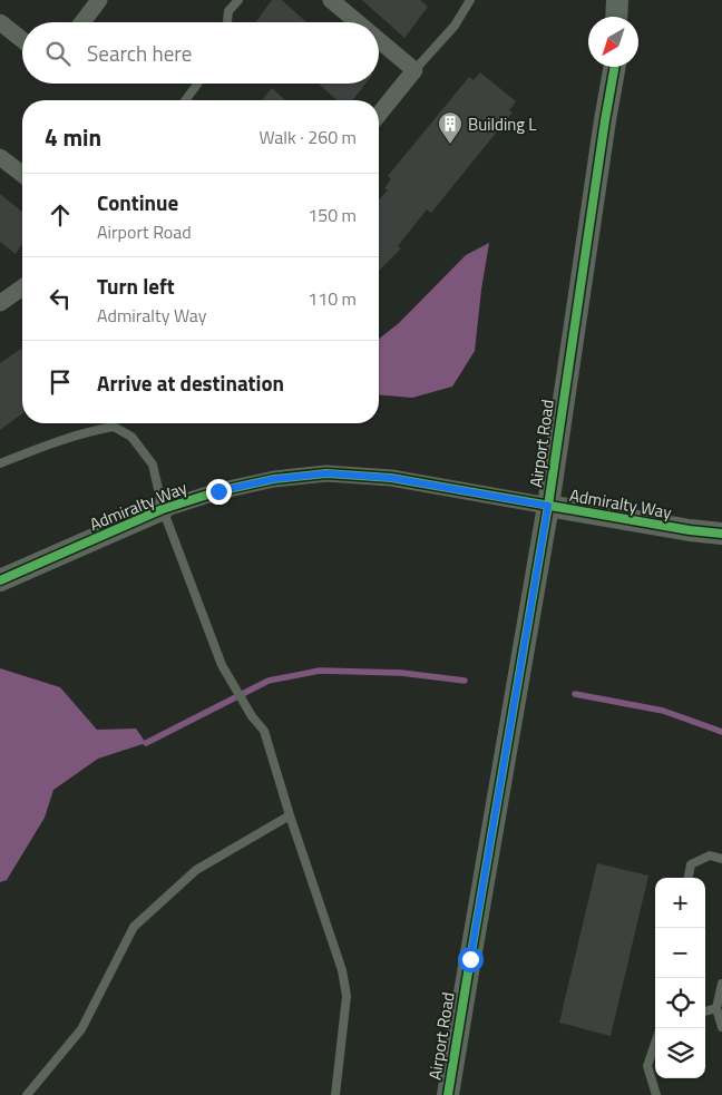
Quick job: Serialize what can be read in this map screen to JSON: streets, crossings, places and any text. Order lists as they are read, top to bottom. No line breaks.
{"streets":{"main road":["Airport Road","Admiralty Way"]},"crossings":[["Airport Road","Admiralty Way"]],"places":{"building":["Building L"]},"north":"bottom left","page":{"search":"Search here","heading":["4 min","Walk · 260 m"],"list":[["Continue","Airport Road","150 m"],["Turn left","Admiralty Way","110 m"],"Arrive at destination"],"map_buttons":["+","−"]}}
